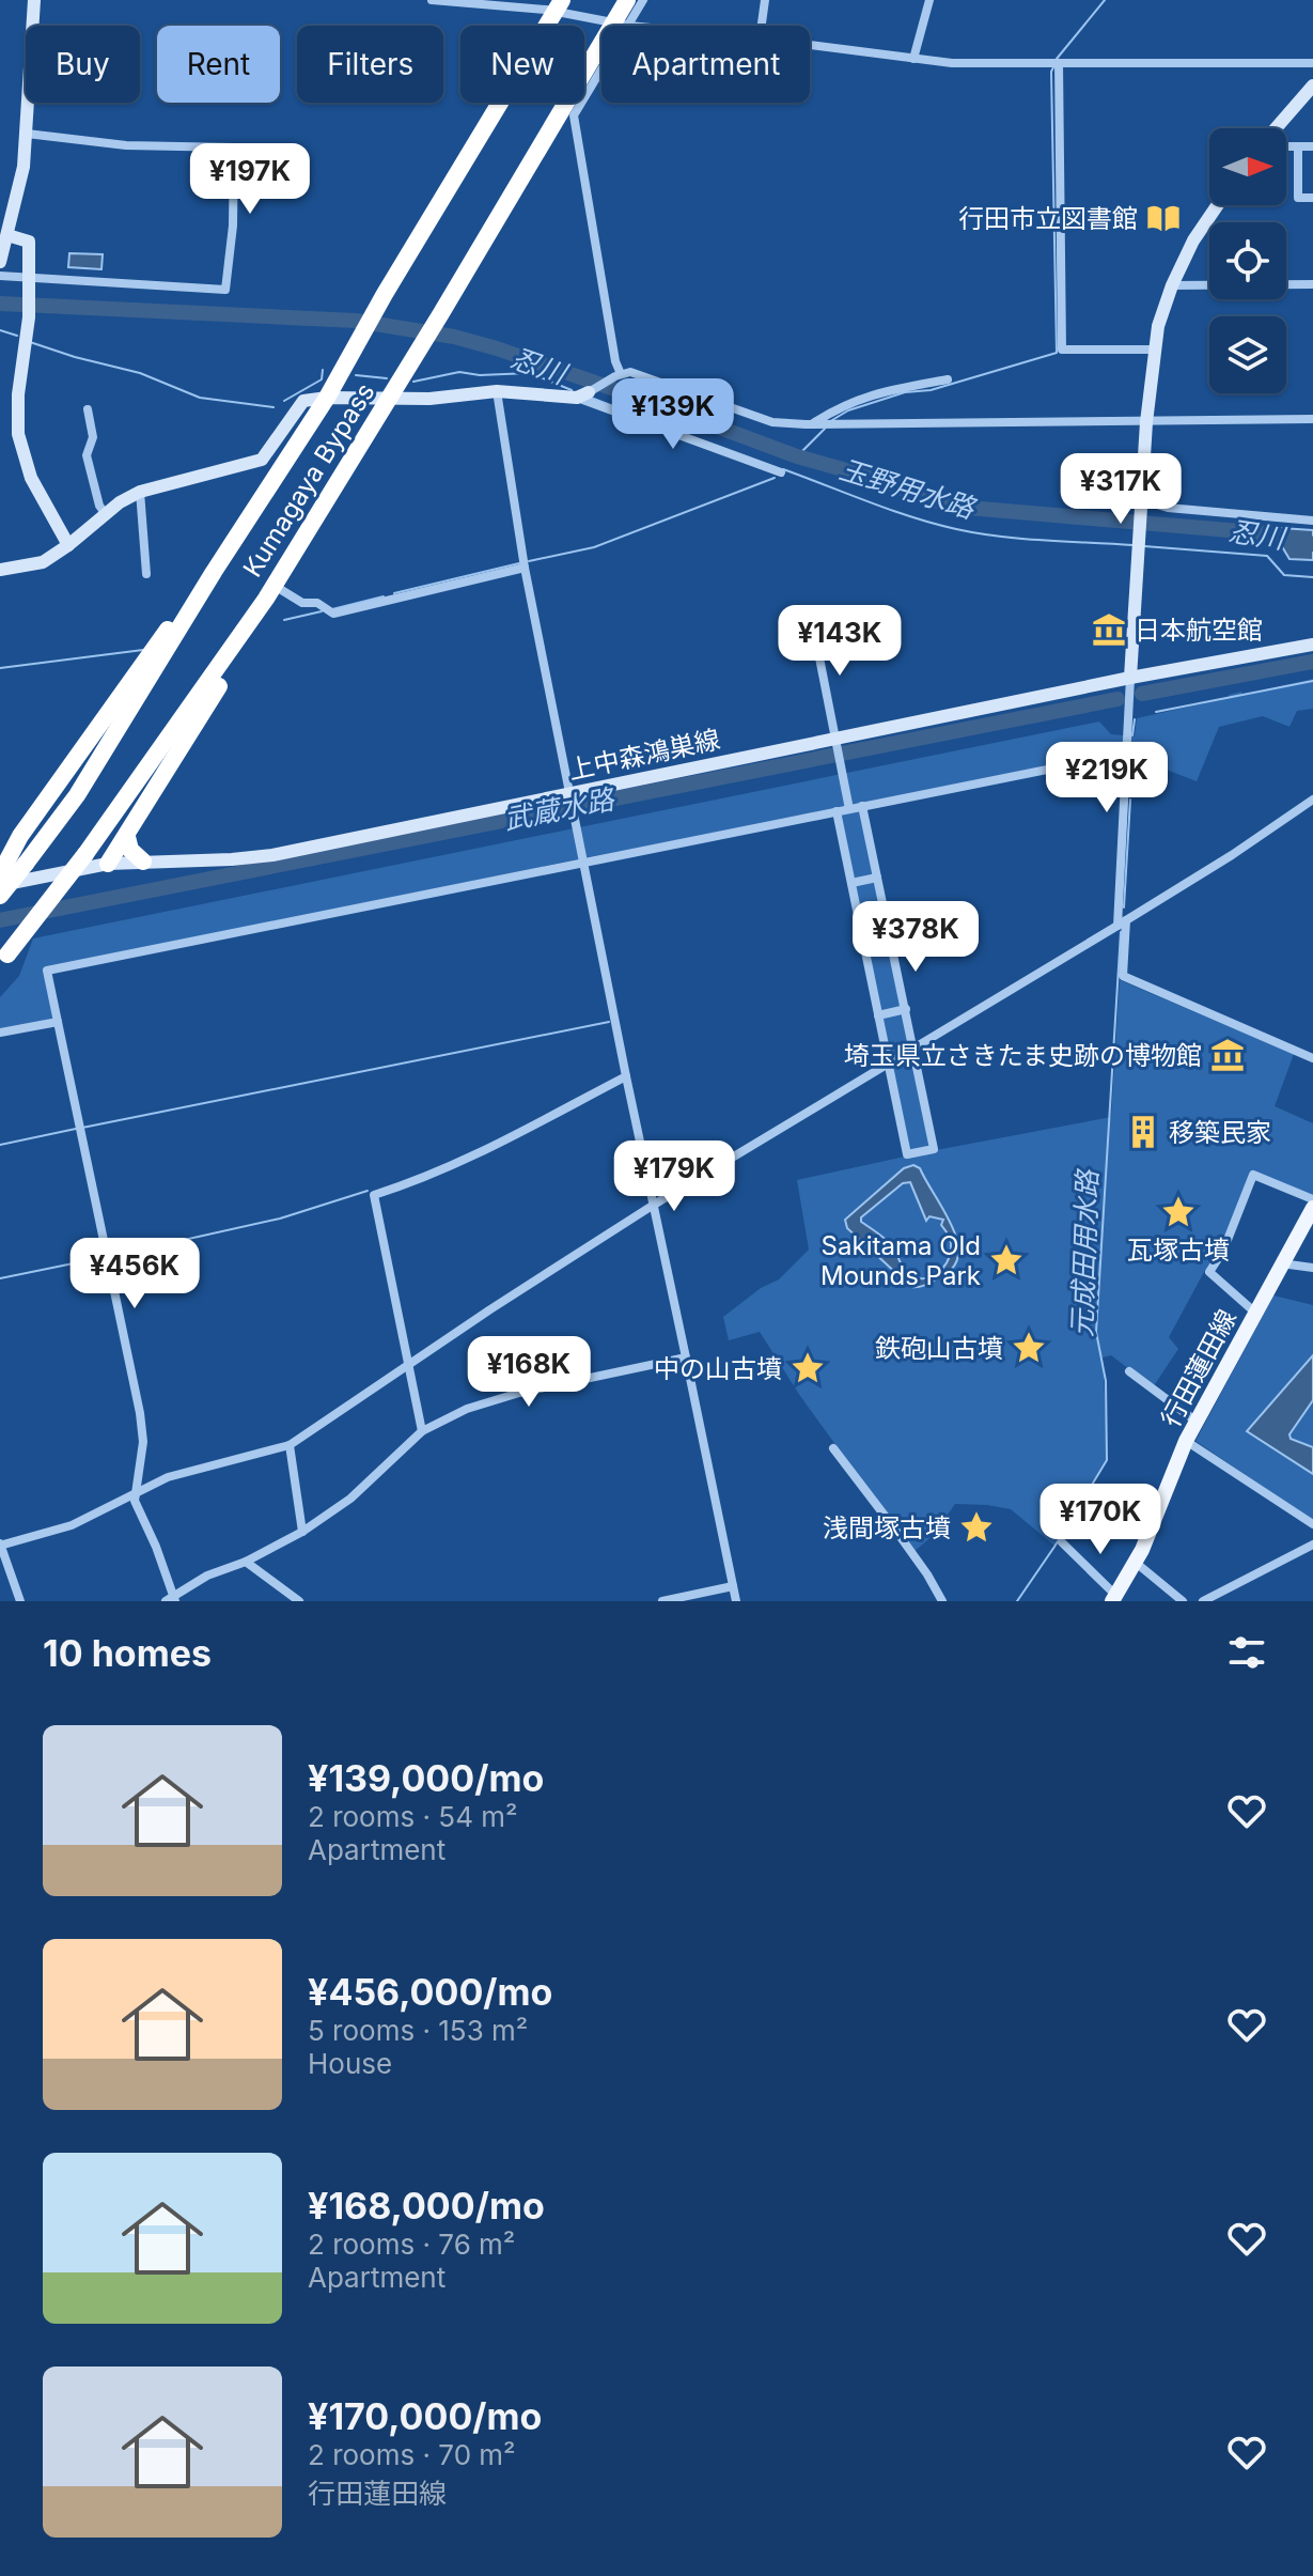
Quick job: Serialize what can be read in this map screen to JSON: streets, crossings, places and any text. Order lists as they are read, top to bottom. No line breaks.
{"streets":{"highway":["Kumagaya Bypass"],"main road":["行田蓮田線"],"street":["上中森鴻巣線"]},"water":["忍川","玉野用水路","武蔵水路","元成田用水路"],"places":{"library":["行田市立図書館"],"museum":["日本航空館","埼玉県立さきたま史跡の博物館"],"building":["移築民家"],"place":["瓦塚古墳","Sakitama Old Mounds Park","鉄砲山古墳","中の山古墳","浅間塚古墳"]},"north":"right","page":{"chip":["Buy","Rent","Filters","New","Apartment"],"price":["¥197K","¥139K","¥317K","¥143K","¥219K","¥378K","¥179K","¥456K","¥168K","¥170K"],"heading":"10 homes","list":[{"name":"¥139,000/mo","note":"2 rooms · 54 m² · Apartment"},{"name":"¥456,000/mo","note":"5 rooms · 153 m² · House"},{"name":"¥168,000/mo","note":"2 rooms · 76 m² · Apartment"},{"name":"¥170,000/mo","note":"2 rooms · 70 m² · 行田蓮田線"}]}}
